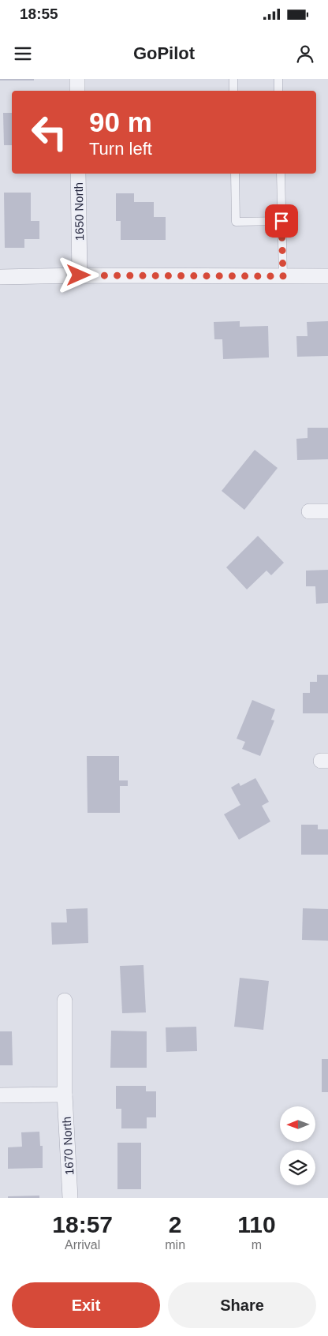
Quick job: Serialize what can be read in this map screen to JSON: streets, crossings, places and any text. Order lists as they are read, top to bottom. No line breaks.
{"streets":{"street":["1650 North","1670 North"]},"north":"left","page":{"status":"18:55","header":"GoPilot","turn":["90 m","Turn left"],"eta":["18:57","Arrival","2","min","110","m"],"buttons":["Exit","Share"]}}
